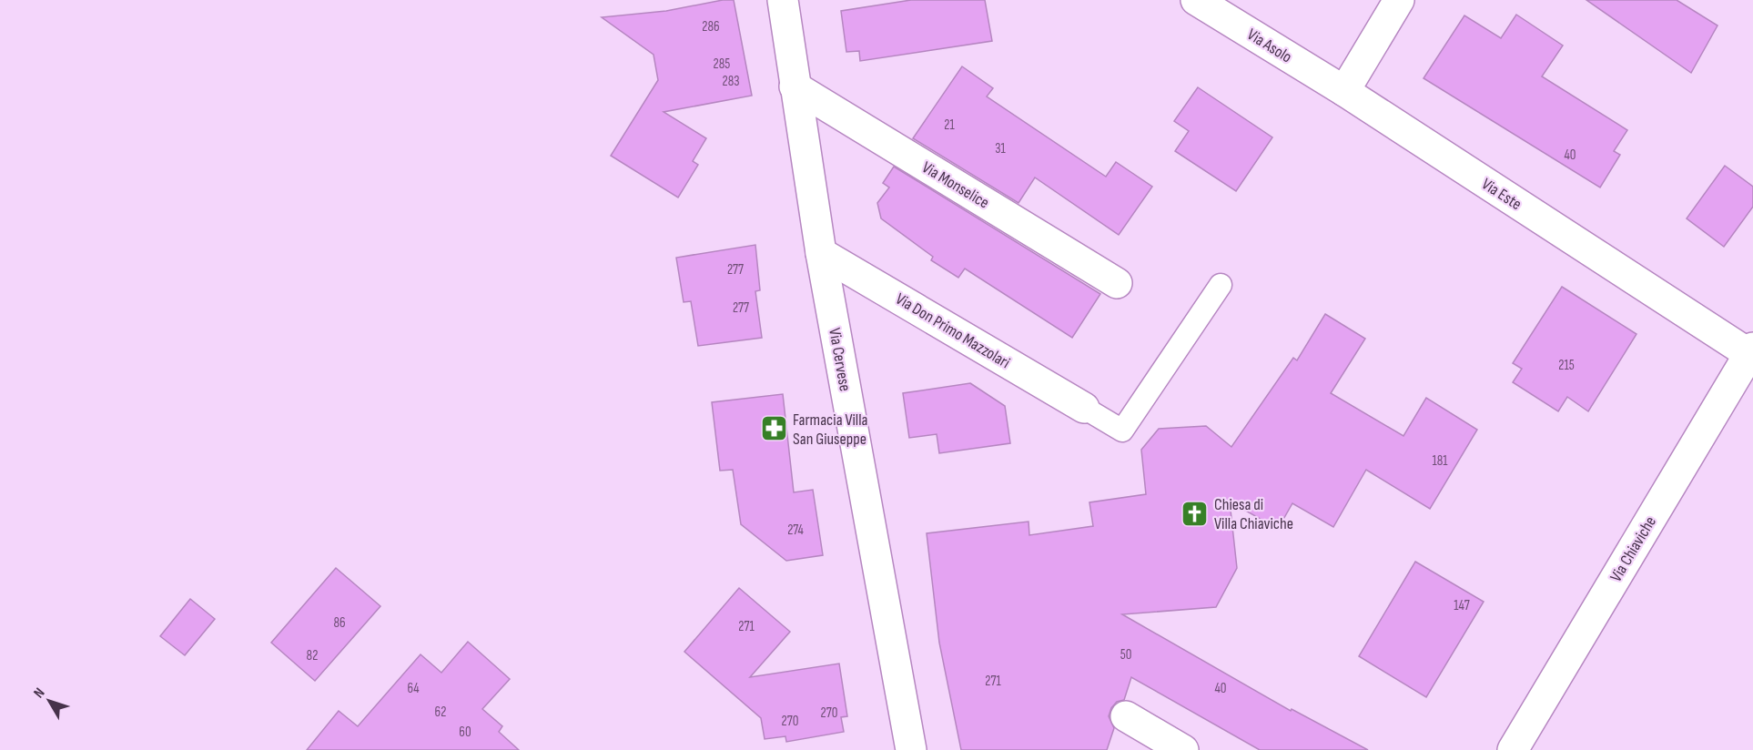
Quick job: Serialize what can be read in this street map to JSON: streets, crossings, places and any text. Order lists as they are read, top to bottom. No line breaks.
{"streets":{"street":["Via Asolo","Via Monselice","Via Este","Via Don Primo Mazzolari","Via Cervese","Via Chiaviche"]},"crossings":[["Via Asolo","Via Este"],["Via Monselice","Via Cervese"],["Via Este","Via Chiaviche"],["Via Don Primo Mazzolari","Via Cervese"]],"places":{"pharmacy":["Farmacia Villa San Giuseppe"],"church":["Chiesa di Villa Chiaviche"]},"house_numbers":["286","285","283","21","31","40","277","277","215","181","274","147","86","271","50","82","271","64","40","62","270","270","60"],"north":"top left"}
